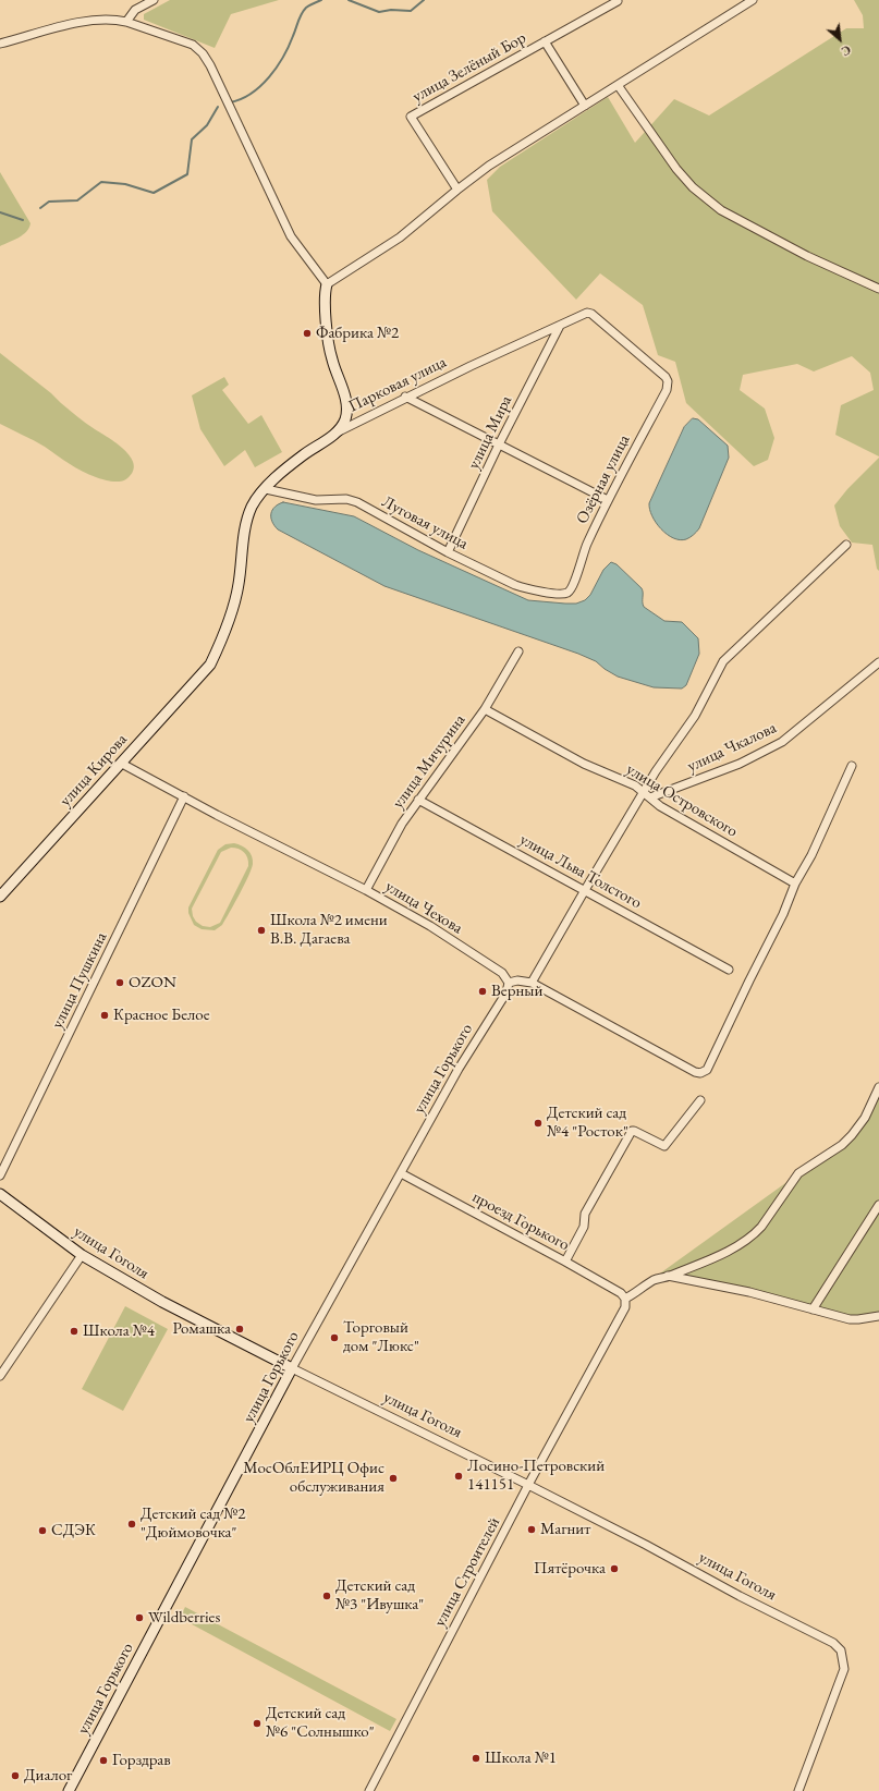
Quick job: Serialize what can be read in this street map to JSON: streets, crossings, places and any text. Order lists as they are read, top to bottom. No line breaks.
{"streets":{"street":["улица Зелёный Бор","Парковая улица","улица Мира","Озёрная улица","Луговая улица","улица Чкалова","улица Мичурина","улица Кирова","улица Островского","улица Льва Толстого","улица Чехова","улица Пушкина","улица Горького","проезд Горького","улица Гоголя","улица Строителей"]},"crossings":[["Парковая улица","улица Мира"],["Парковая улица","Озёрная улица"],["Парковая улица","Луговая улица"],["Парковая улица","улица Кирова"],["улица Мира","Луговая улица"],["Озёрная улица","Луговая улица"],["улица Чкалова","улица Островского"],["улица Мичурина","улица Островского"],["улица Мичурина","улица Льва Толстого"],["улица Мичурина","улица Чехова"],["улица Кирова","улица Чехова"],["улица Чехова","улица Пушкина"],["улица Чехова","улица Горького"],["улица Горького","проезд Горького"],["улица Горького","улица Гоголя"],["проезд Горького","улица Строителей"],["улица Гоголя","улица Строителей"]],"places":["Фабрика №2","Школа №2 имени В.В. Дагаева","OZON","Верный","Красное Белое","Детский сад №4 \"Росток\"","Ромашка","Школа №4","Торговый дом \"Люкс\"","Лосино-Петровский 141151","МосОблЕИРЦ Офис обслуживания","Детский сад №2 \"Дюймовочка\"","Магнит","СДЭК","Пятёрочка","Детский сад №3 \"Ивушка\"","Wildberries","Детский сад №6 \"Солнышко\"","Школа №1","Горздрав","Диалог"],"north":"bottom right"}
